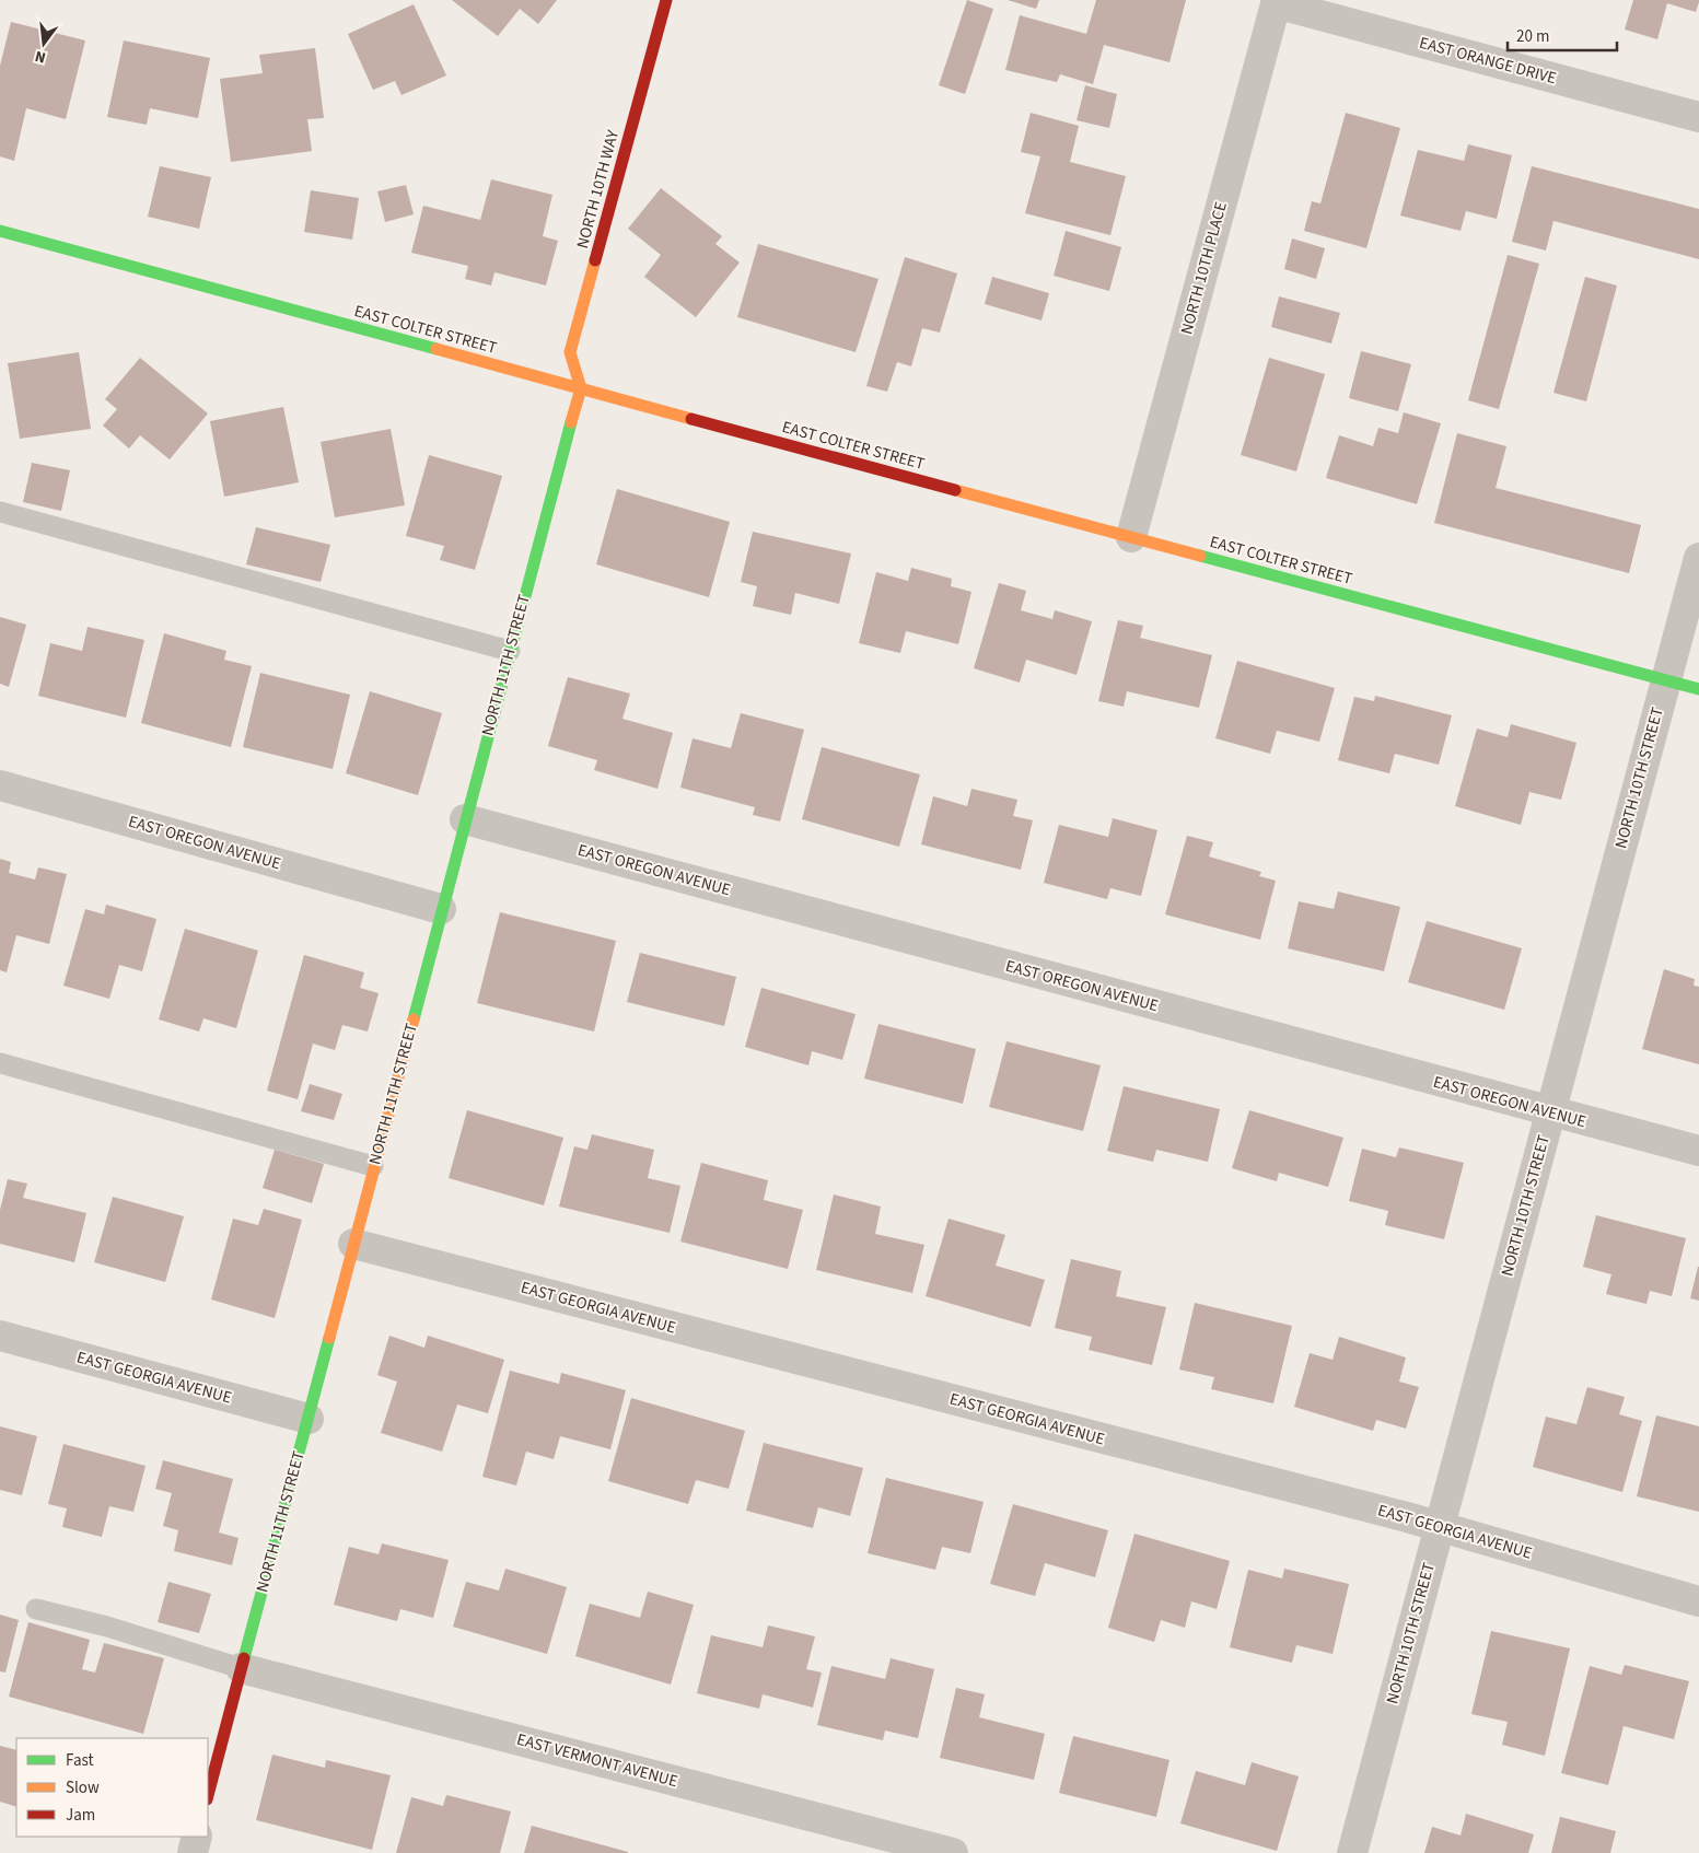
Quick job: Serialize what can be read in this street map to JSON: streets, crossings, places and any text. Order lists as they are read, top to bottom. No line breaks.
{"streets":{"street":["EAST ORANGE DRIVE","NORTH 10TH WAY","NORTH 10TH PLACE","EAST COLTER STREET","NORTH 11TH STREET","NORTH 10TH STREET","EAST OREGON AVENUE","EAST GEORGIA AVENUE","EAST VERMONT AVENUE"]},"crossings":[["EAST ORANGE DRIVE","NORTH 10TH PLACE"],["NORTH 10TH WAY","EAST COLTER STREET"],["NORTH 10TH WAY","NORTH 11TH STREET"],["NORTH 10TH PLACE","EAST COLTER STREET"],["EAST COLTER STREET","NORTH 11TH STREET"],["EAST COLTER STREET","NORTH 10TH STREET"],["NORTH 11TH STREET","EAST OREGON AVENUE"],["NORTH 11TH STREET","EAST GEORGIA AVENUE"],["NORTH 11TH STREET","EAST VERMONT AVENUE"],["NORTH 10TH STREET","EAST OREGON AVENUE"],["NORTH 10TH STREET","EAST GEORGIA AVENUE"]],"legend":["Fast","Slow","Jam"],"scale_bar":"20 m","north":"bottom"}
